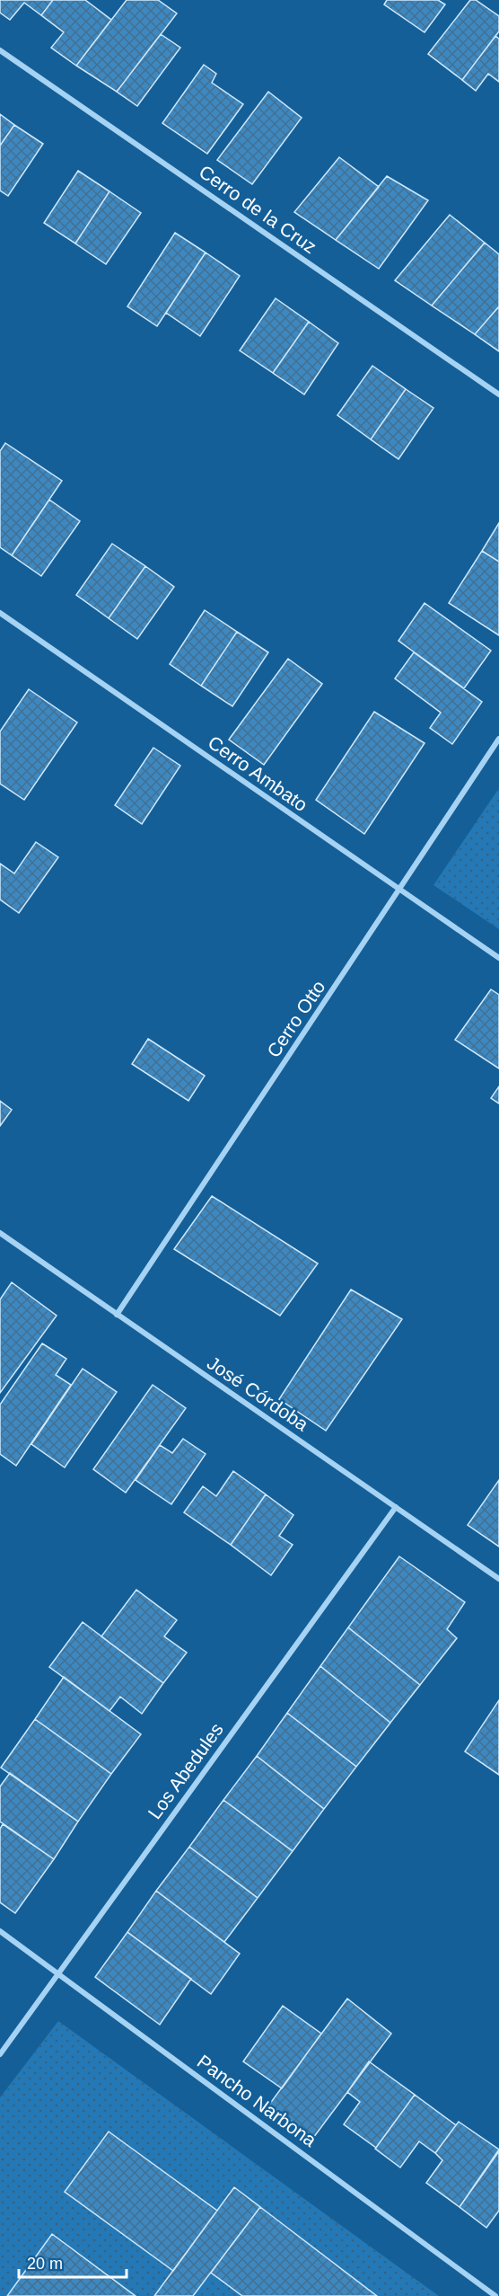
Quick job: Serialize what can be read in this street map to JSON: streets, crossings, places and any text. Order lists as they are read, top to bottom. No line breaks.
{"streets":{"street":["Cerro de la Cruz","Cerro Ambato","Cerro Otto","José Córdoba","Los Abedules","Pancho Narbona"]},"crossings":[["Cerro Ambato","Cerro Otto"],["Cerro Otto","José Córdoba"],["José Córdoba","Los Abedules"],["Los Abedules","Pancho Narbona"]],"scale_bar":"20 m"}
